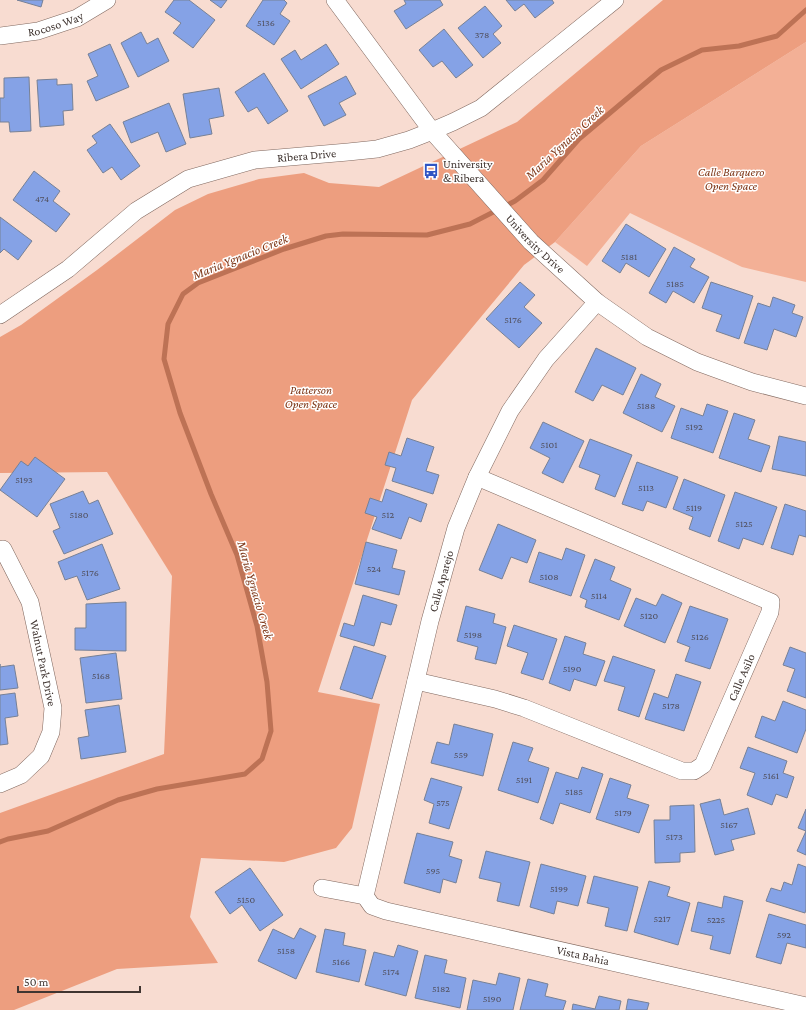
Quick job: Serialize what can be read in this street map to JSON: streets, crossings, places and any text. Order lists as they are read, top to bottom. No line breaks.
{"streets":{"street":["Rocoso Way","Ribera Drive","University Drive","Calle Aparejo","Walnut Park Drive","Calle Asilo","Vista Bahia"]},"crossings":[["Ribera Drive","University Drive"],["University Drive","Calle Aparejo"],["Calle Aparejo","Calle Asilo"],["Calle Aparejo","Vista Bahia"]],"water":["Maria Ygnacio Creek"],"parks":["Calle Barquero Open Space","Patterson Open Space"],"places":{"bus stop":["University & Ribera"]},"house_numbers":["5136","378","474","5181","5185","5176","5188","5192","5101","5193","5113","5119","5180","512","5125","524","5176","5108","5114","5120","5198","5126","5190","5168","5178","559","5161","5191","5185","575","5179","5167","5173","595","5199","5150","5217","5225","592","5158","5166","5174","5182","5190"],"scale_bar":"50 m"}
